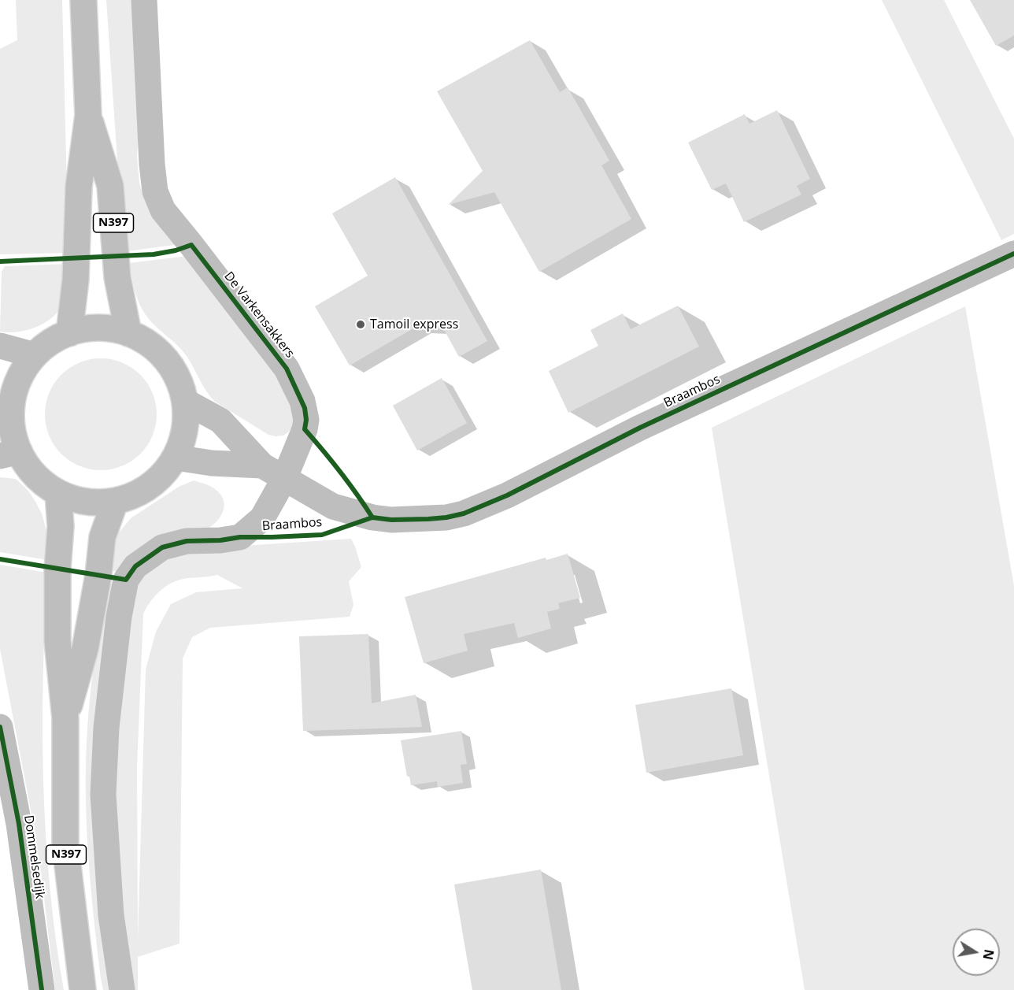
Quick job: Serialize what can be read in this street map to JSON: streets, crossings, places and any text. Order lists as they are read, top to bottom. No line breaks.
{"streets":{"street":["N397","De Varkensakkers","Braambos","Dommelsedijk"]},"crossings":[["De Varkensakkers","Braambos"]],"places":["Tamoil express"],"north":"right"}
